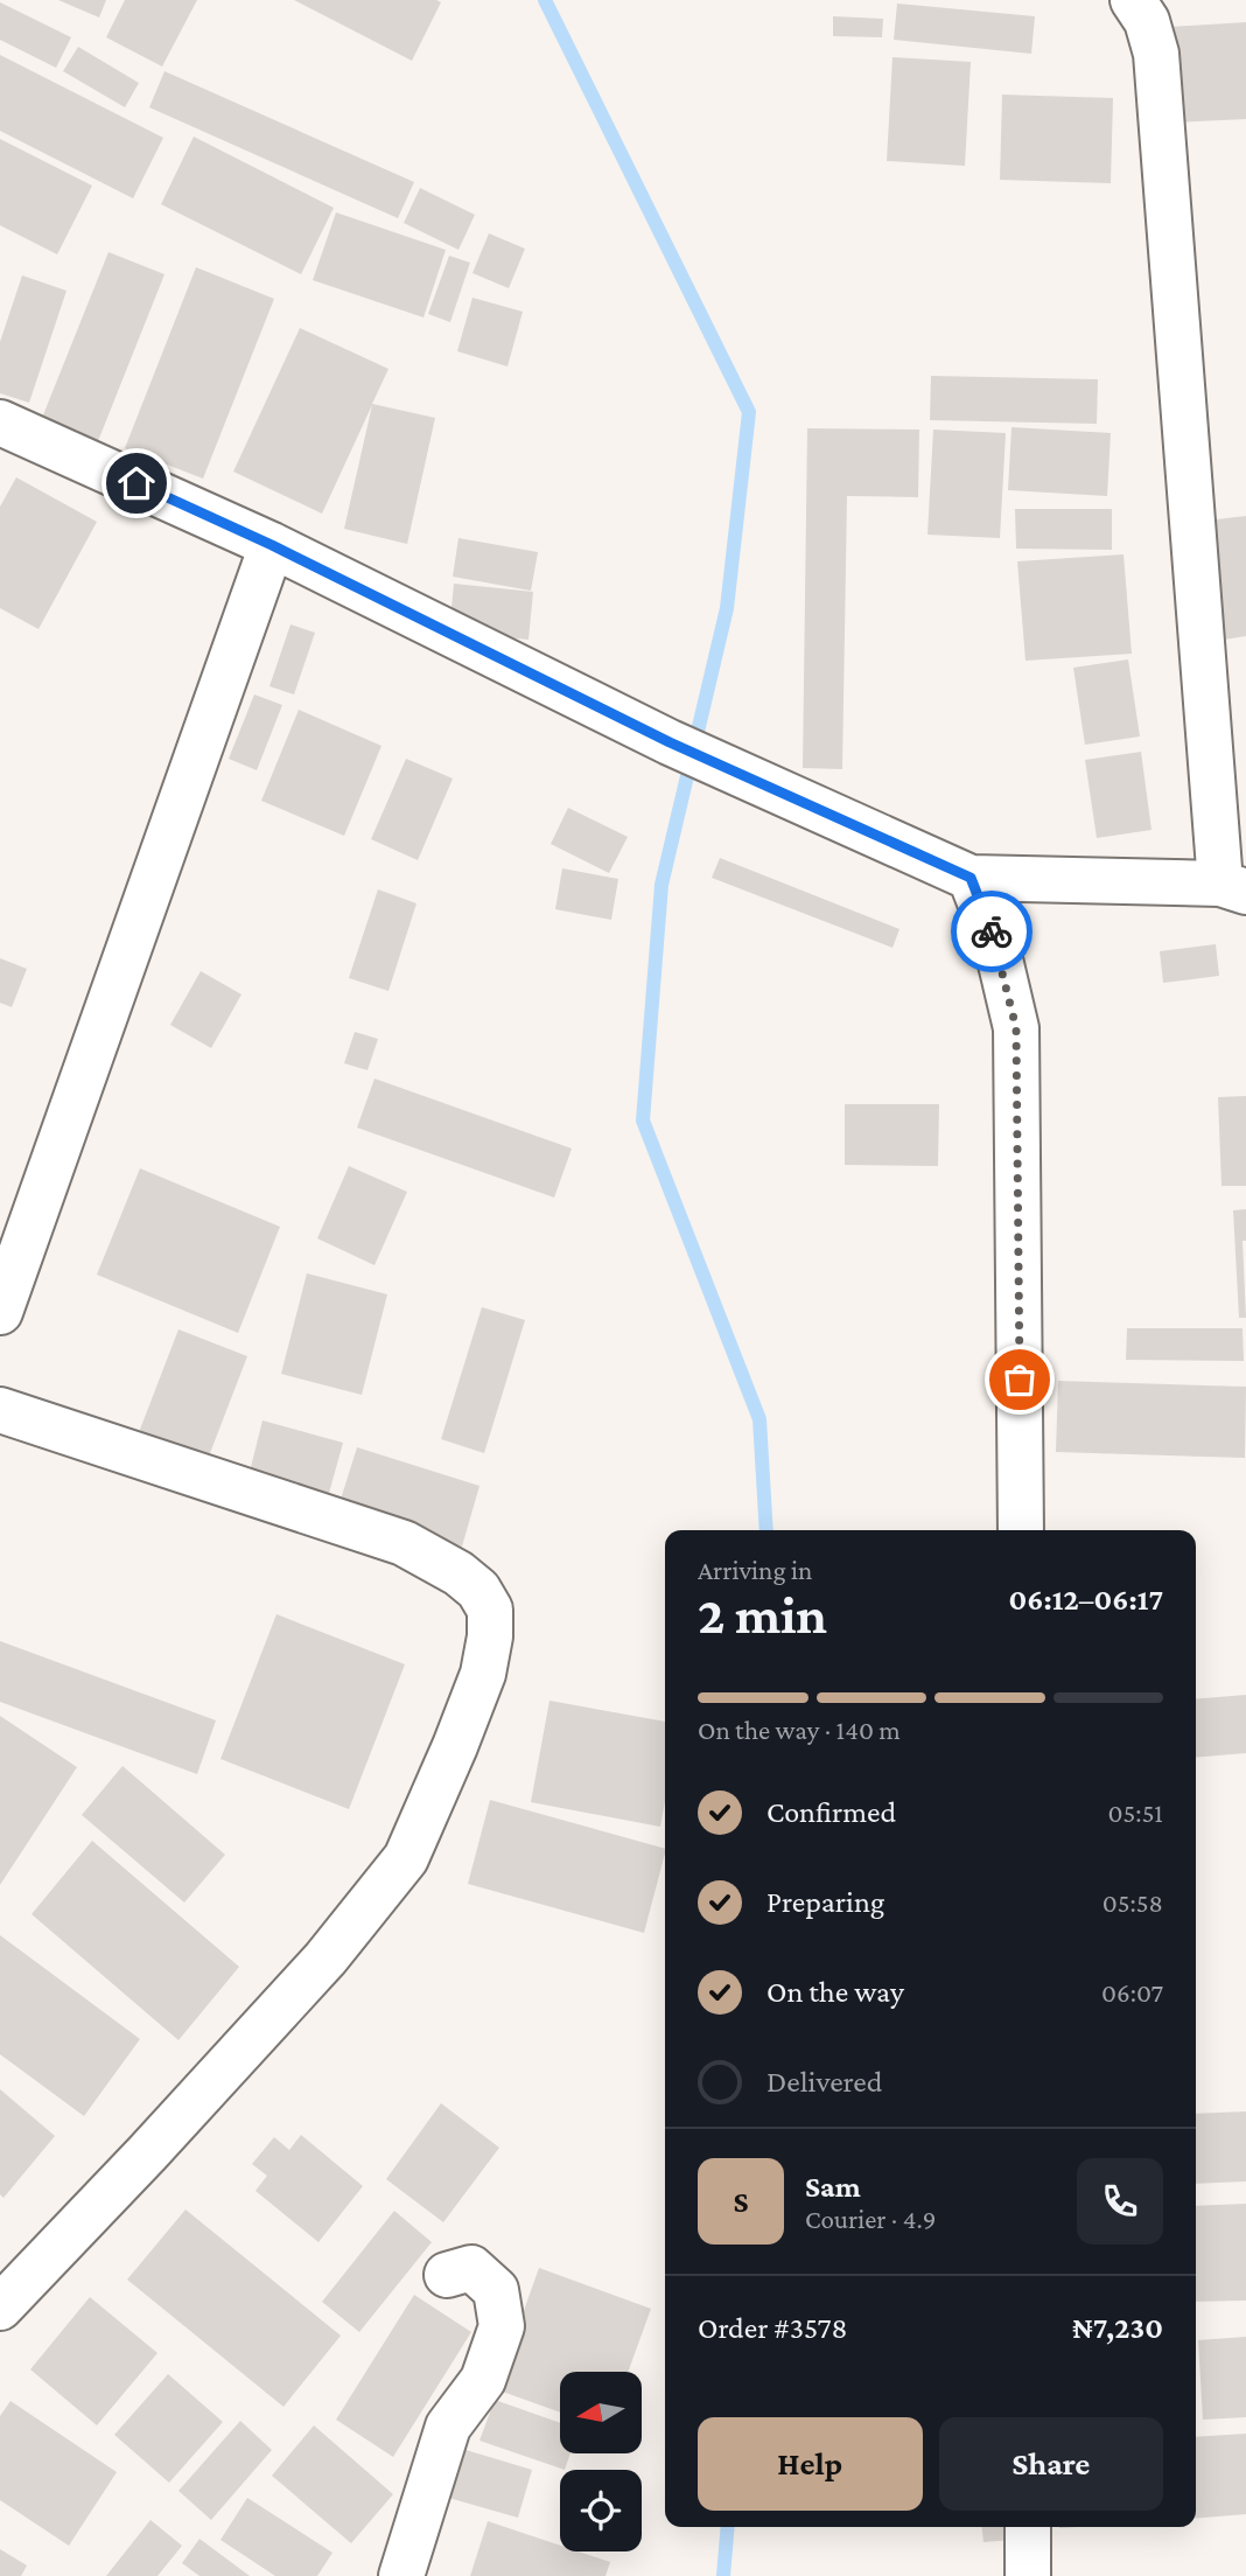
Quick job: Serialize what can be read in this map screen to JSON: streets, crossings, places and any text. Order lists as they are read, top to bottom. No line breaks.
{"north":"left","page":{"heading":["2 min","Arriving in","06:12–06:17"],"panel":["Sam","Courier · 4.9","Order #3578","₦7,230"],"bar":"On the way · 140 m","list":[["Confirmed","05:51"],["Preparing","05:58"],["On the way","06:07"],"Delivered"],"round":"S","buttons":["Help","Share"]}}
